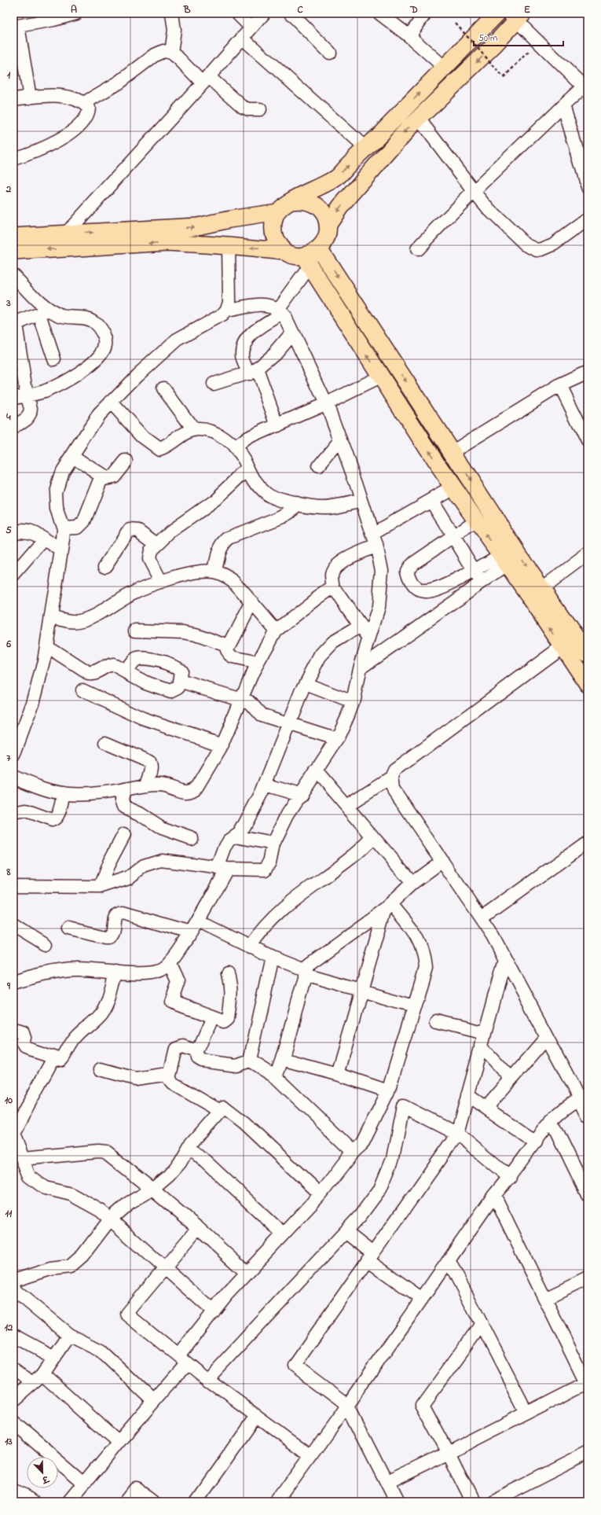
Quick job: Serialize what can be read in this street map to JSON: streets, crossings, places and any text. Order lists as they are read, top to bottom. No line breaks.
{"scale_bar":"50 m","north":"bottom right","grid":{"columns":["A","B","C","D","E"],"rows":["1","2","3","4","5","6","7","8","9","10","11","12","13"]}}
